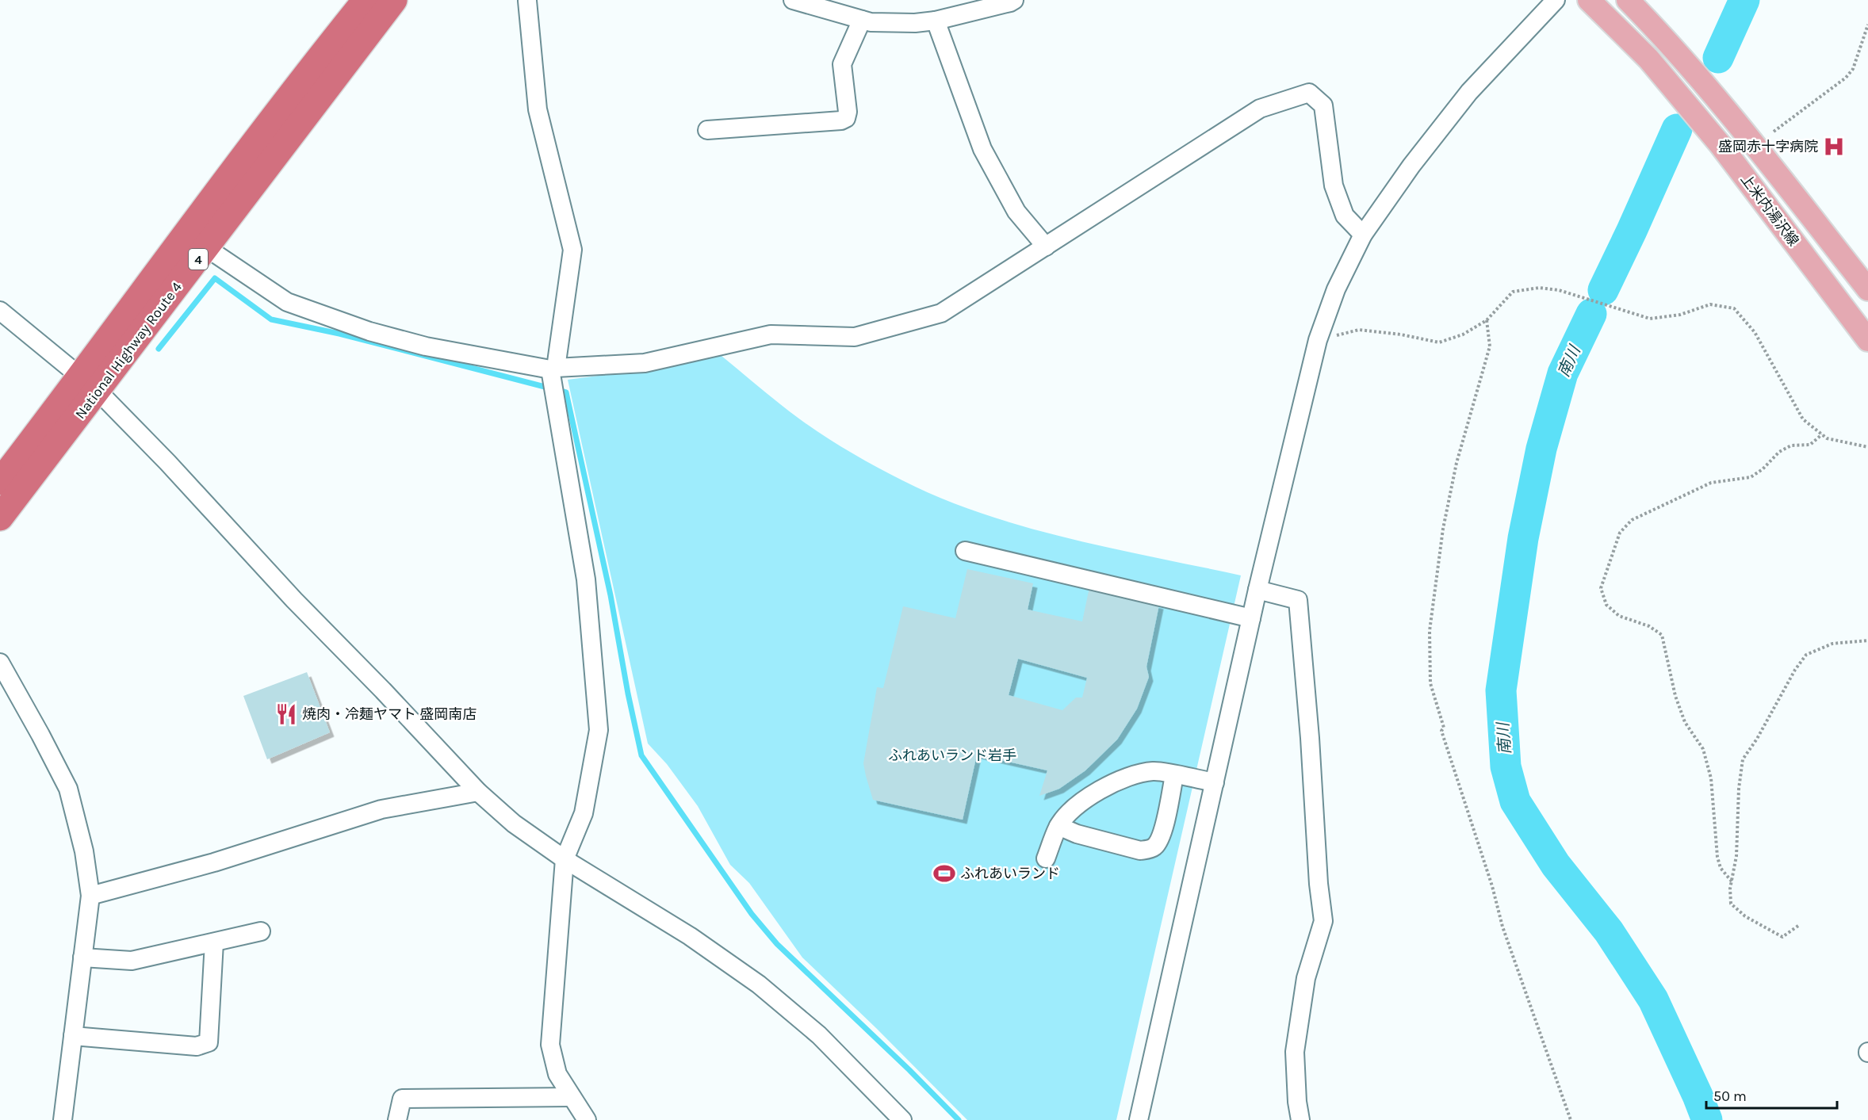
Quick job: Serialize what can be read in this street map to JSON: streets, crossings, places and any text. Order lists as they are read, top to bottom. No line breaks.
{"streets":{"highway":["4","National Highway Route 4"],"main road":["上米内湯沢線"]},"water":["南川"],"parks":["ふれあいランド岩手"],"places":{"hospital":["盛岡赤十字病院"],"restaurant":["焼肉・冷麺ヤマト 盛岡南店"],"sports":["ふれあいランド"]},"scale_bar":"50 m"}
